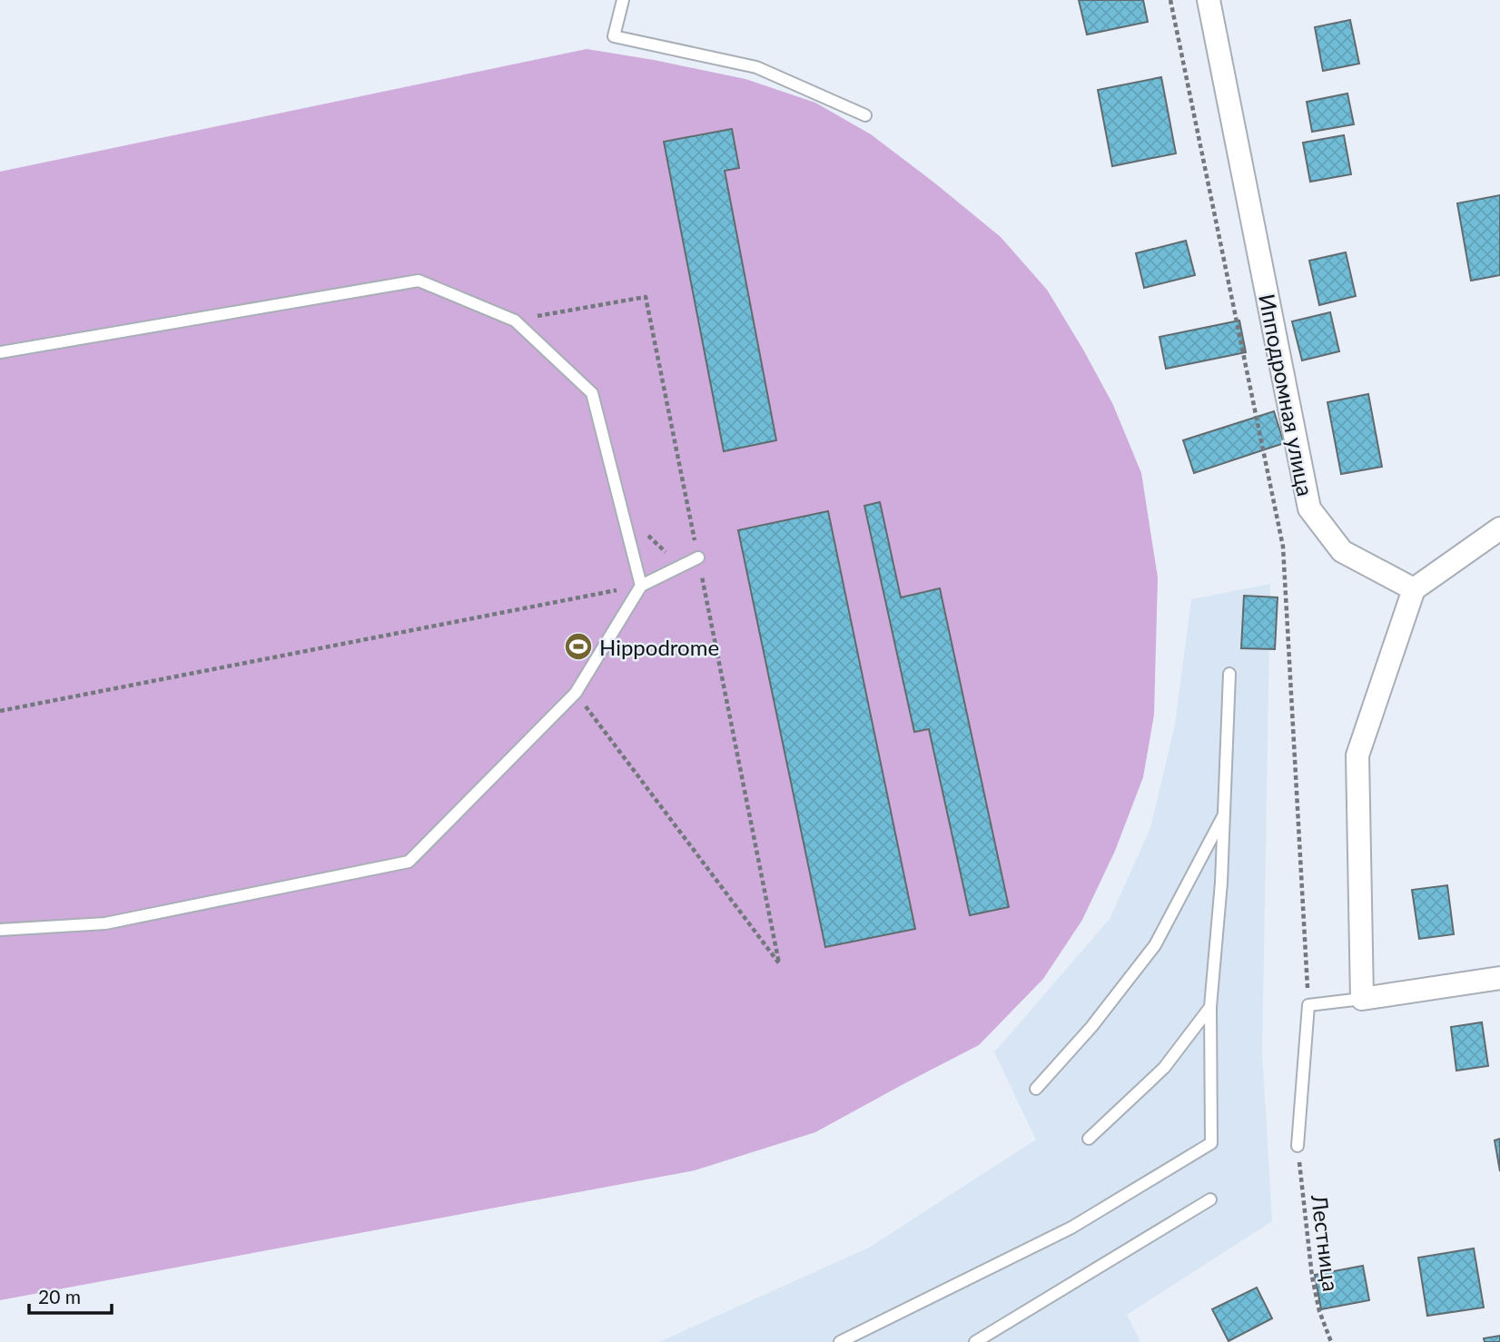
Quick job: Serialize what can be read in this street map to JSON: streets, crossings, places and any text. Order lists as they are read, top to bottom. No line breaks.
{"streets":{"street":["Ипподромная улица"],"path":["Лестница"]},"places":{"sports":["Hippodrome"]},"scale_bar":"20 m"}
